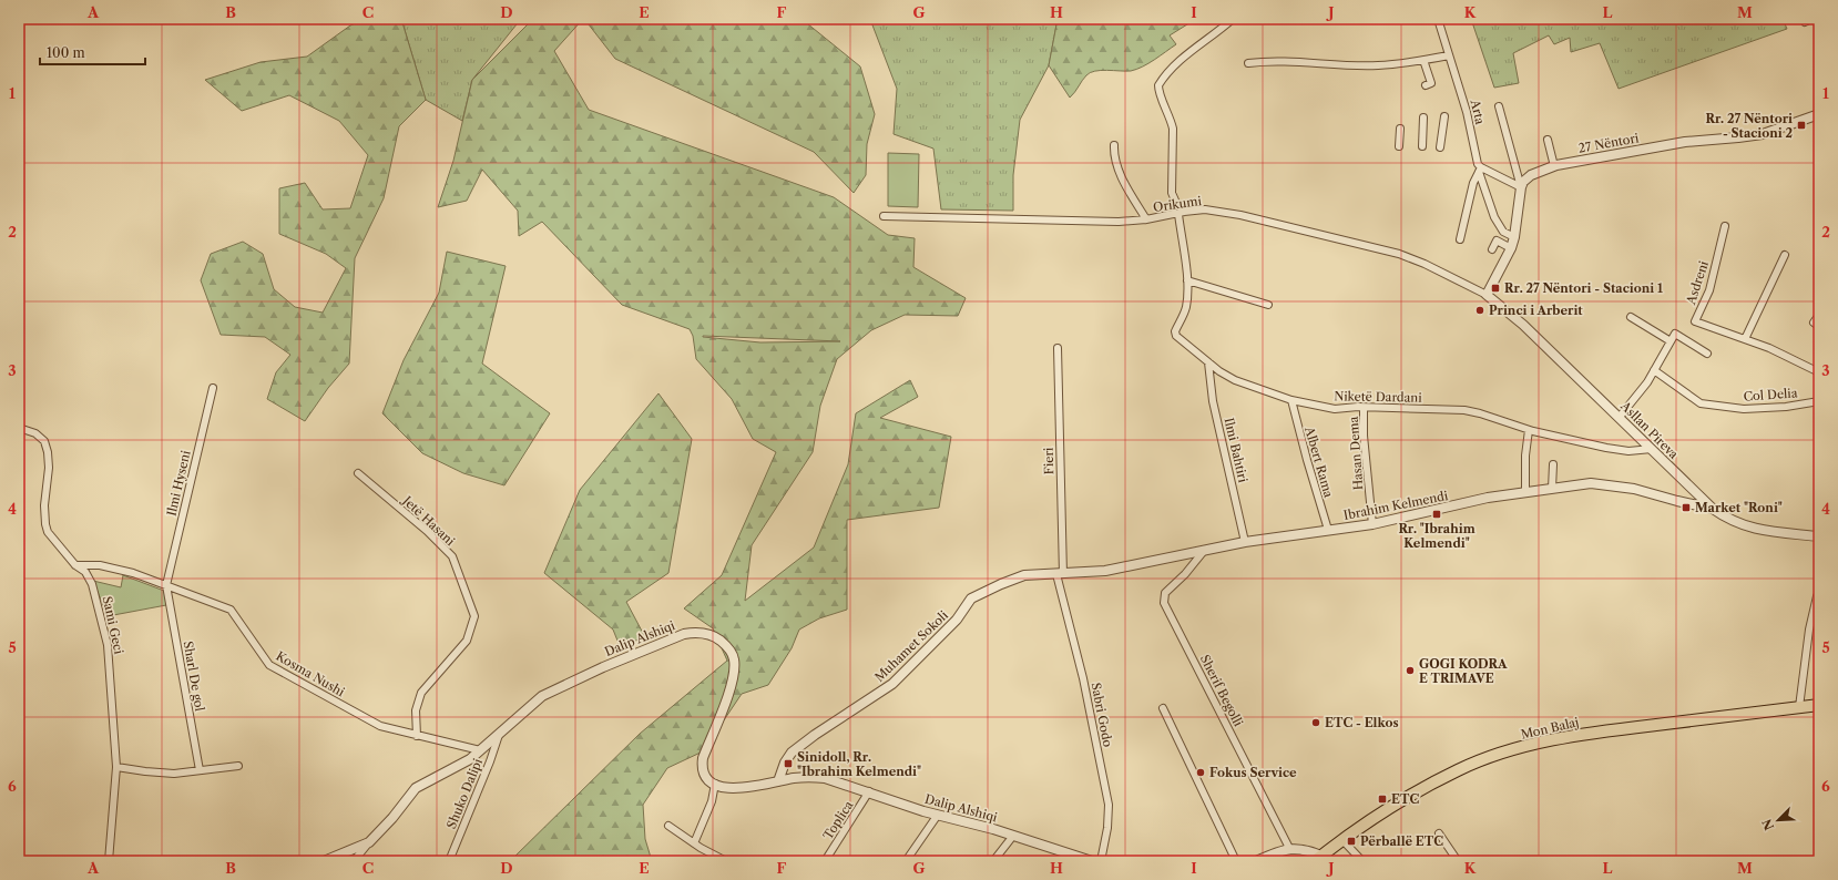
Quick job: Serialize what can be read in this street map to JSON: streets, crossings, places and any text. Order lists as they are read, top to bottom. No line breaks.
{"streets":{"main road":["Mon Balaj"],"street":["Arta","27 Nëntori","Orikumi","Asdreni","Col Delia","Niketë Dardani","Asllan Pireva","Ilmi Bahtiri","Hasan Dema","Fieri","Albert Rama","Ilmi Hyseni","Ibrahim Kelmendi","Jetë Hasani","Sami Geci","Dalip Alshiqi","Muhamet Sokoli","Kosma Nushi","Sharl De gol","Sherif Begolli","Sabri Godo","Shuko Dalipi","Toplica"]},"crossings":[["Orikumi","Asllan Pireva"],["Niketë Dardani","Asllan Pireva"],["Niketë Dardani","Ilmi Bahtiri"],["Niketë Dardani","Hasan Dema"],["Niketë Dardani","Albert Rama"],["Asllan Pireva","Ibrahim Kelmendi"],["Ilmi Bahtiri","Ibrahim Kelmendi"],["Hasan Dema","Ibrahim Kelmendi"],["Fieri","Ibrahim Kelmendi"],["Fieri","Muhamet Sokoli"],["Fieri","Sabri Godo"],["Albert Rama","Ibrahim Kelmendi"],["Ilmi Hyseni","Kosma Nushi"],["Ilmi Hyseni","Sharl De gol"],["Ibrahim Kelmendi","Muhamet Sokoli"],["Ibrahim Kelmendi","Sherif Begolli"],["Ibrahim Kelmendi","Sabri Godo"],["Jetë Hasani","Kosma Nushi"],["Sami Geci","Kosma Nushi"],["Dalip Alshiqi","Muhamet Sokoli"],["Dalip Alshiqi","Kosma Nushi"],["Dalip Alshiqi","Shuko Dalipi"],["Dalip Alshiqi","Toplica"],["Muhamet Sokoli","Sabri Godo"],["Kosma Nushi","Sharl De gol"]],"places":{"transit":["Rr. 27 Nëntori - Stacioni 2","Rr. 27 Nëntori - Stacioni 1","Market \"Roni\"","Rr. \"Ibrahim Kelmendi\"","Sinidoll, Rr. \"Ibrahim Kelmendi\"","ETC","Përballë ETC"],"other":["Princi i Arberit","GOGI KODRA E TRIMAVE","ETC - Elkos","Fokus Service"]},"scale_bar":"100 m","north":"bottom left","grid":{"columns":["A","B","C","D","E","F","G","H","I","J","K","L","M"],"rows":["1","2","3","4","5","6"]}}
